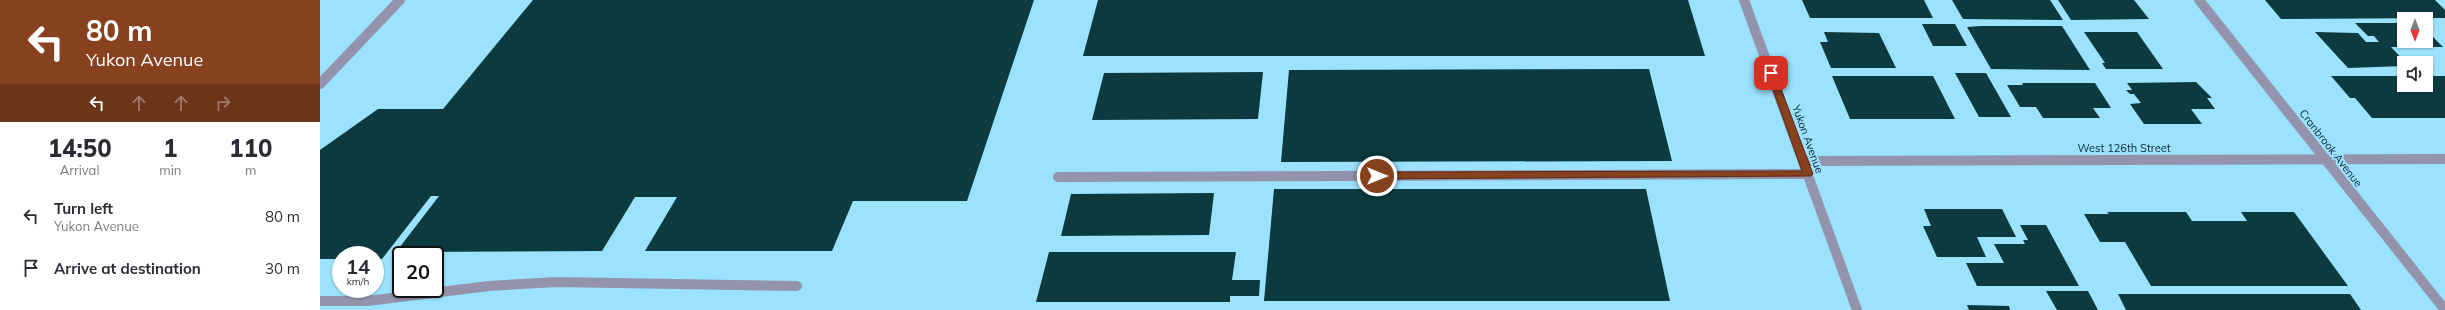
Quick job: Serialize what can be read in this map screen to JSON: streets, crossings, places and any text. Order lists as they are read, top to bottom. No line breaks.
{"streets":{"street":["Yukon Avenue","West 126th Street","Cranbrook Avenue"]},"crossings":[["Yukon Avenue","West 126th Street"],["West 126th Street","Cranbrook Avenue"]],"north":"bottom","page":{"turn":["80 m","Yukon Avenue"],"eta":["14:50","Arrival","1","min","110","m"],"list":[{"name":"Turn left","note":"Yukon Avenue","value":"80 m"},{"name":"Arrive at destination","value":"30 m"}],"speed":"14 km/h","limit":"20"}}
